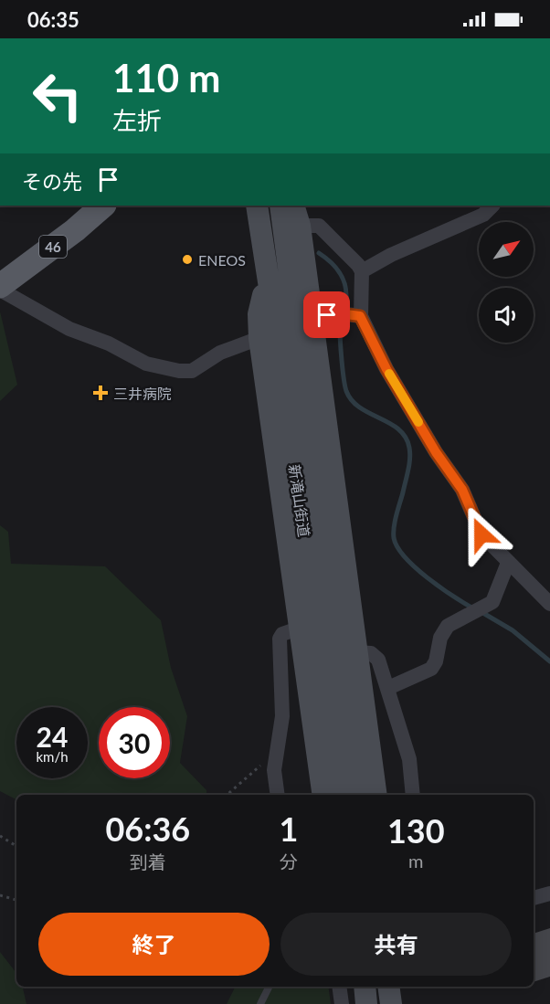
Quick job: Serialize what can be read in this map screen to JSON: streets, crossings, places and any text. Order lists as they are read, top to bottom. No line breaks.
{"streets":{"main road":["46","新滝山街道"]},"places":{"other":["ENEOS"],"health":["三井病院"]},"north":"top right","page":{"status":"06:35","turn":["110 m","左折"],"then":"その先","speed":"24 km/h","limit":"30","eta":["06:36","到着","1","分","130","m"],"buttons":["終了","共有"]}}
